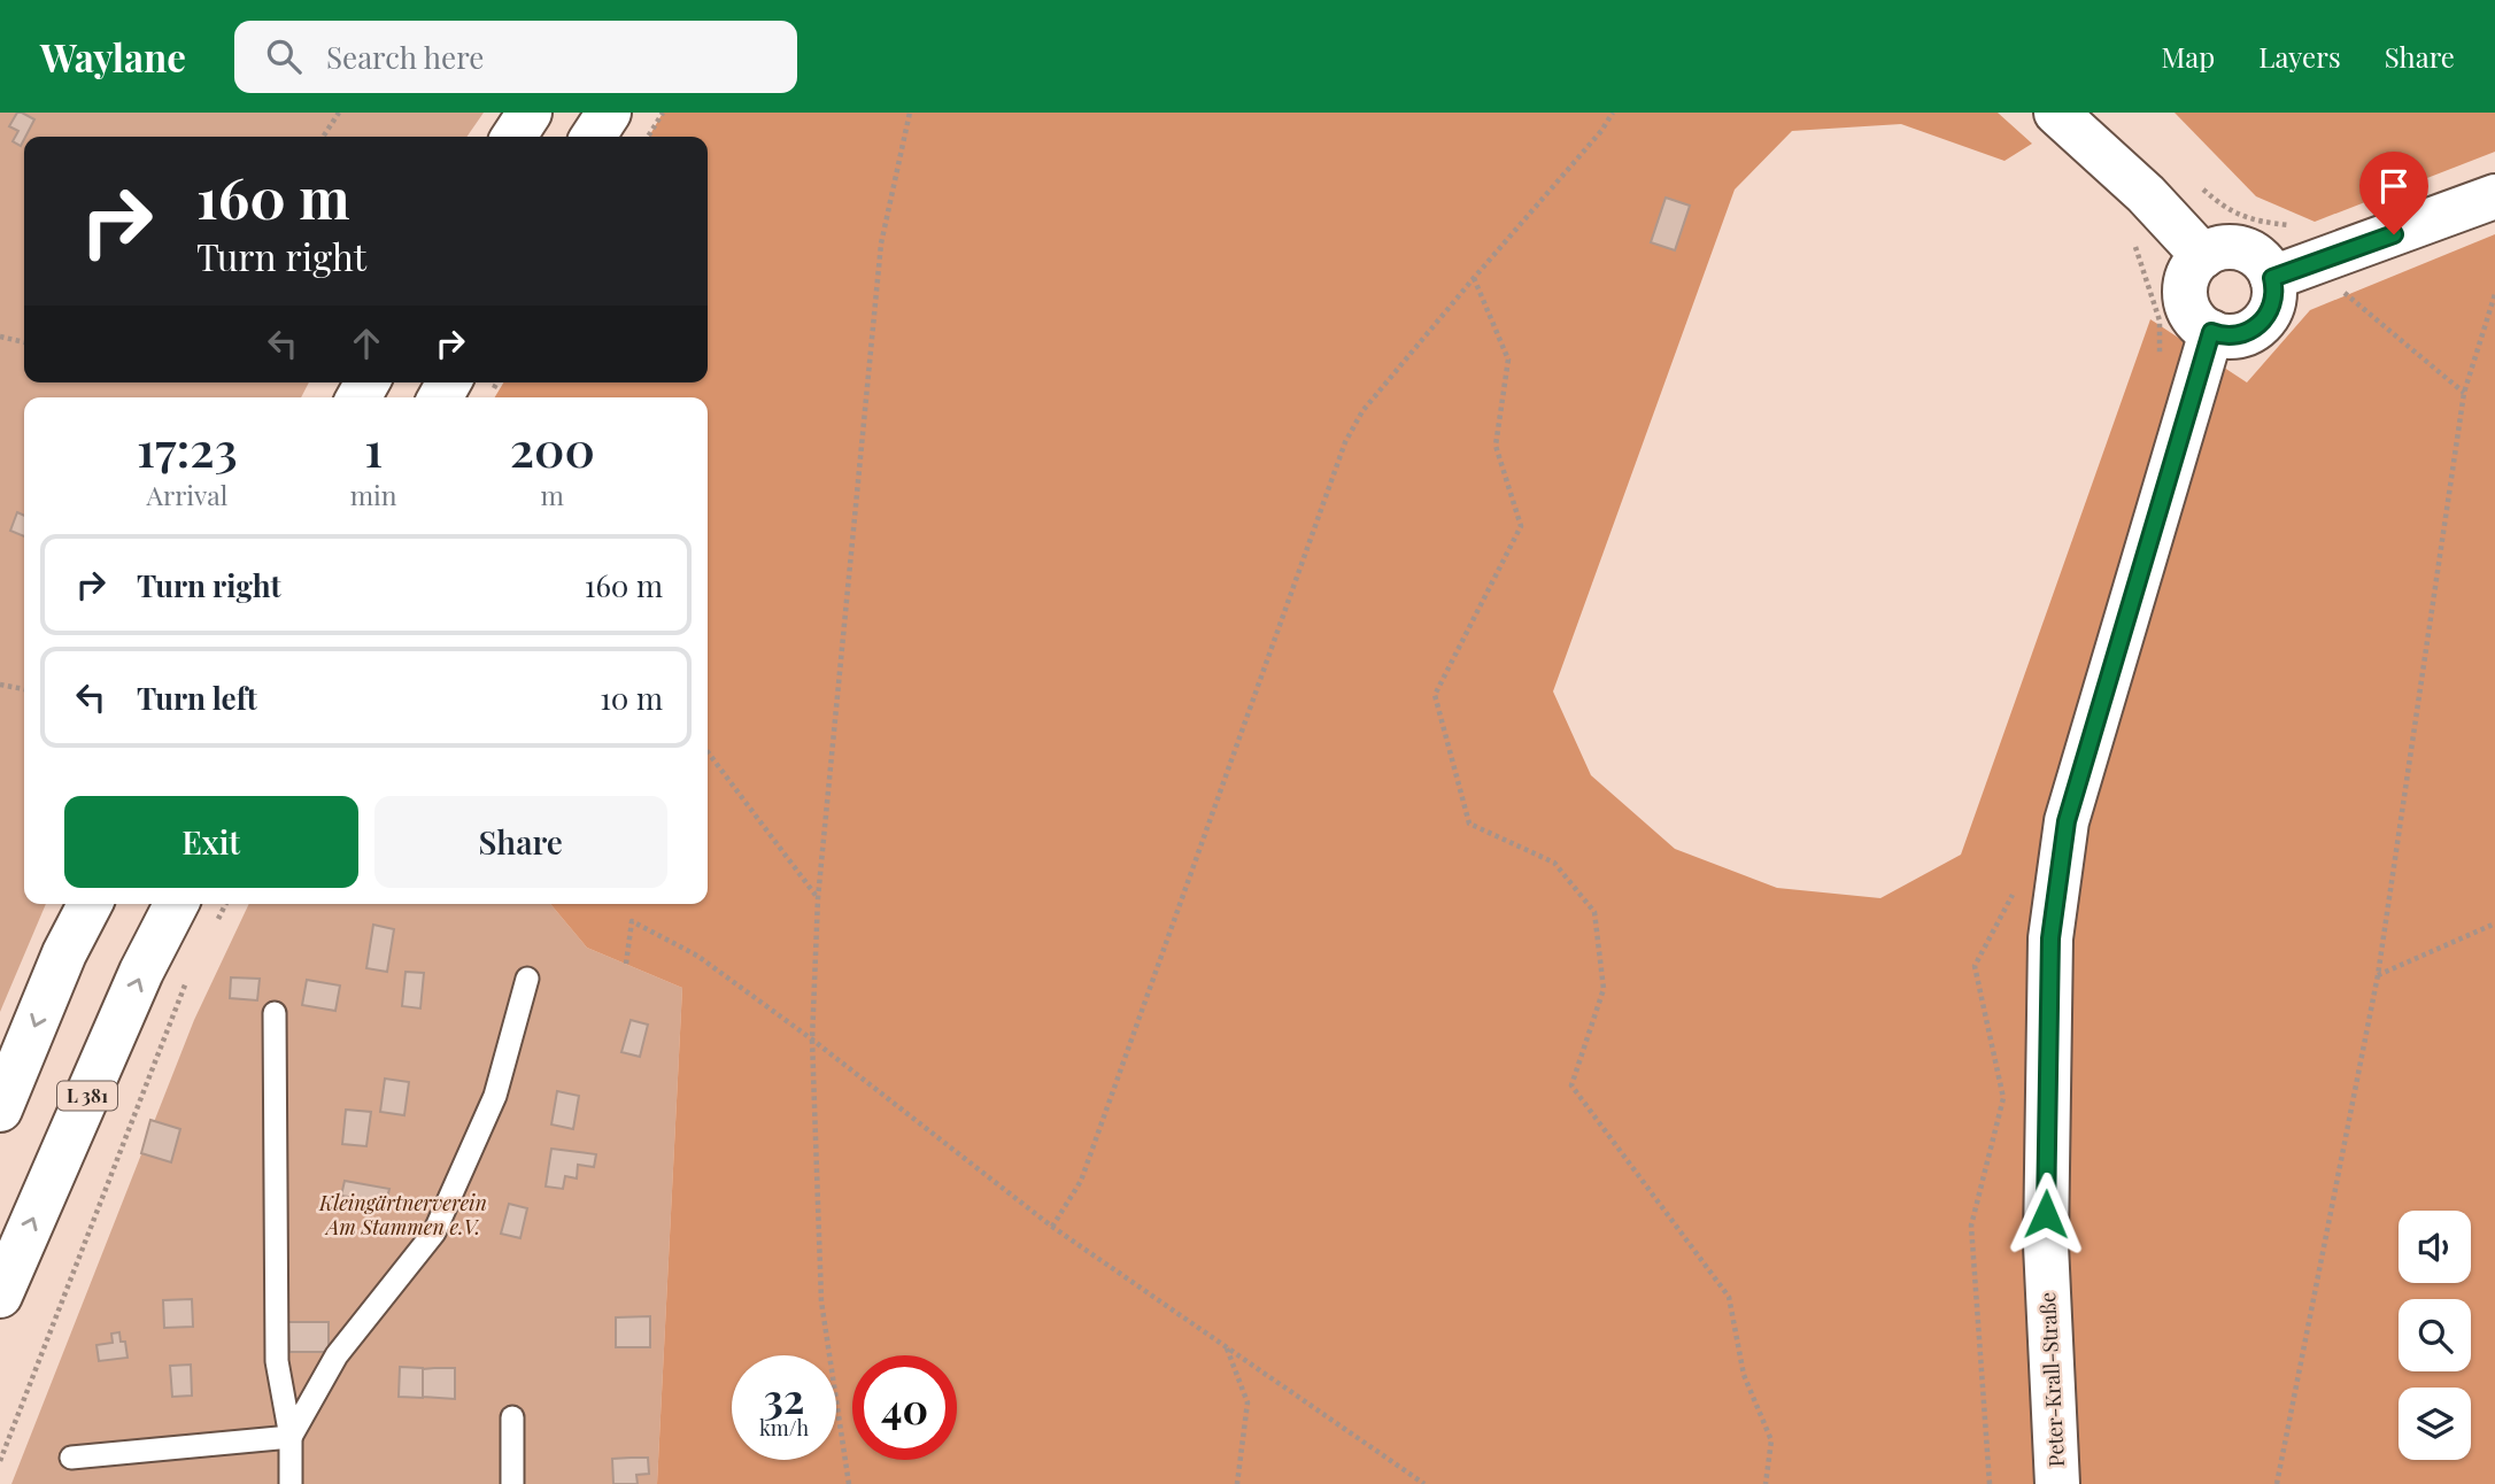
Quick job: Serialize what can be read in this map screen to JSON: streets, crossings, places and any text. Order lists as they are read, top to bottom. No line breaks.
{"streets":{"street":["L 381","Peter-Krall-Straße"]},"parks":["Kleingärtnerverein Am Stammen e.V."],"page":{"header":"Waylane","search":"Search here","nav":["Map","Layers","Share"],"turn":["160 m","Turn right"],"eta":["17:23","Arrival","1","min","200","m"],"list":[{"name":"Turn right","value":"160 m"},{"name":"Turn left","value":"10 m"}],"buttons":["Exit","Share"],"speed":"32 km/h","limit":"40"}}
